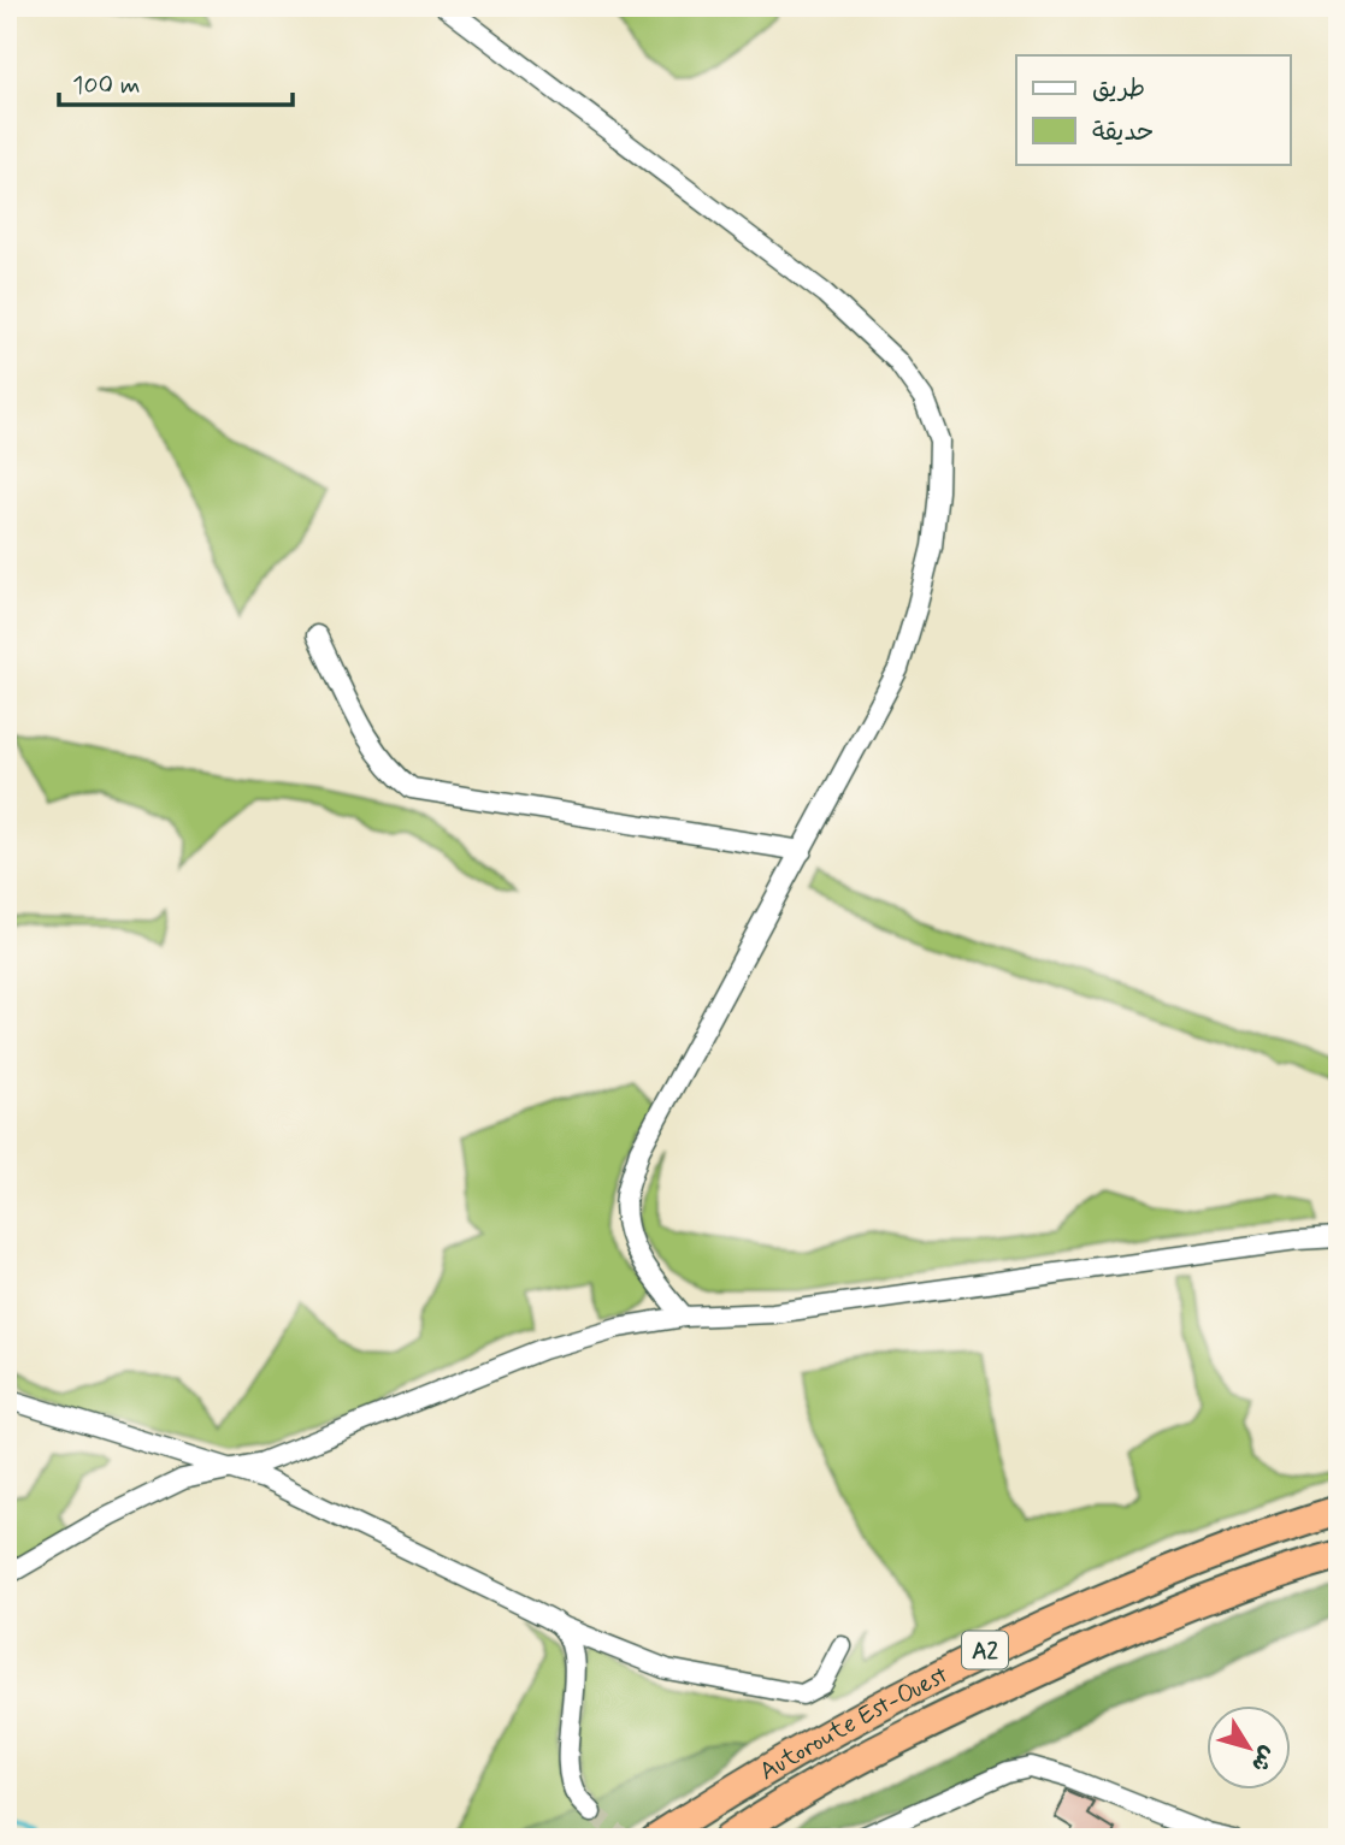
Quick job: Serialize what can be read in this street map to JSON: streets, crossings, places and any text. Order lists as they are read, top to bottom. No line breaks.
{"streets":{"highway":["A2","Autoroute Est-Ouest"]},"legend":["طريق","حديقة"],"scale_bar":"100 m","north":"bottom right"}
